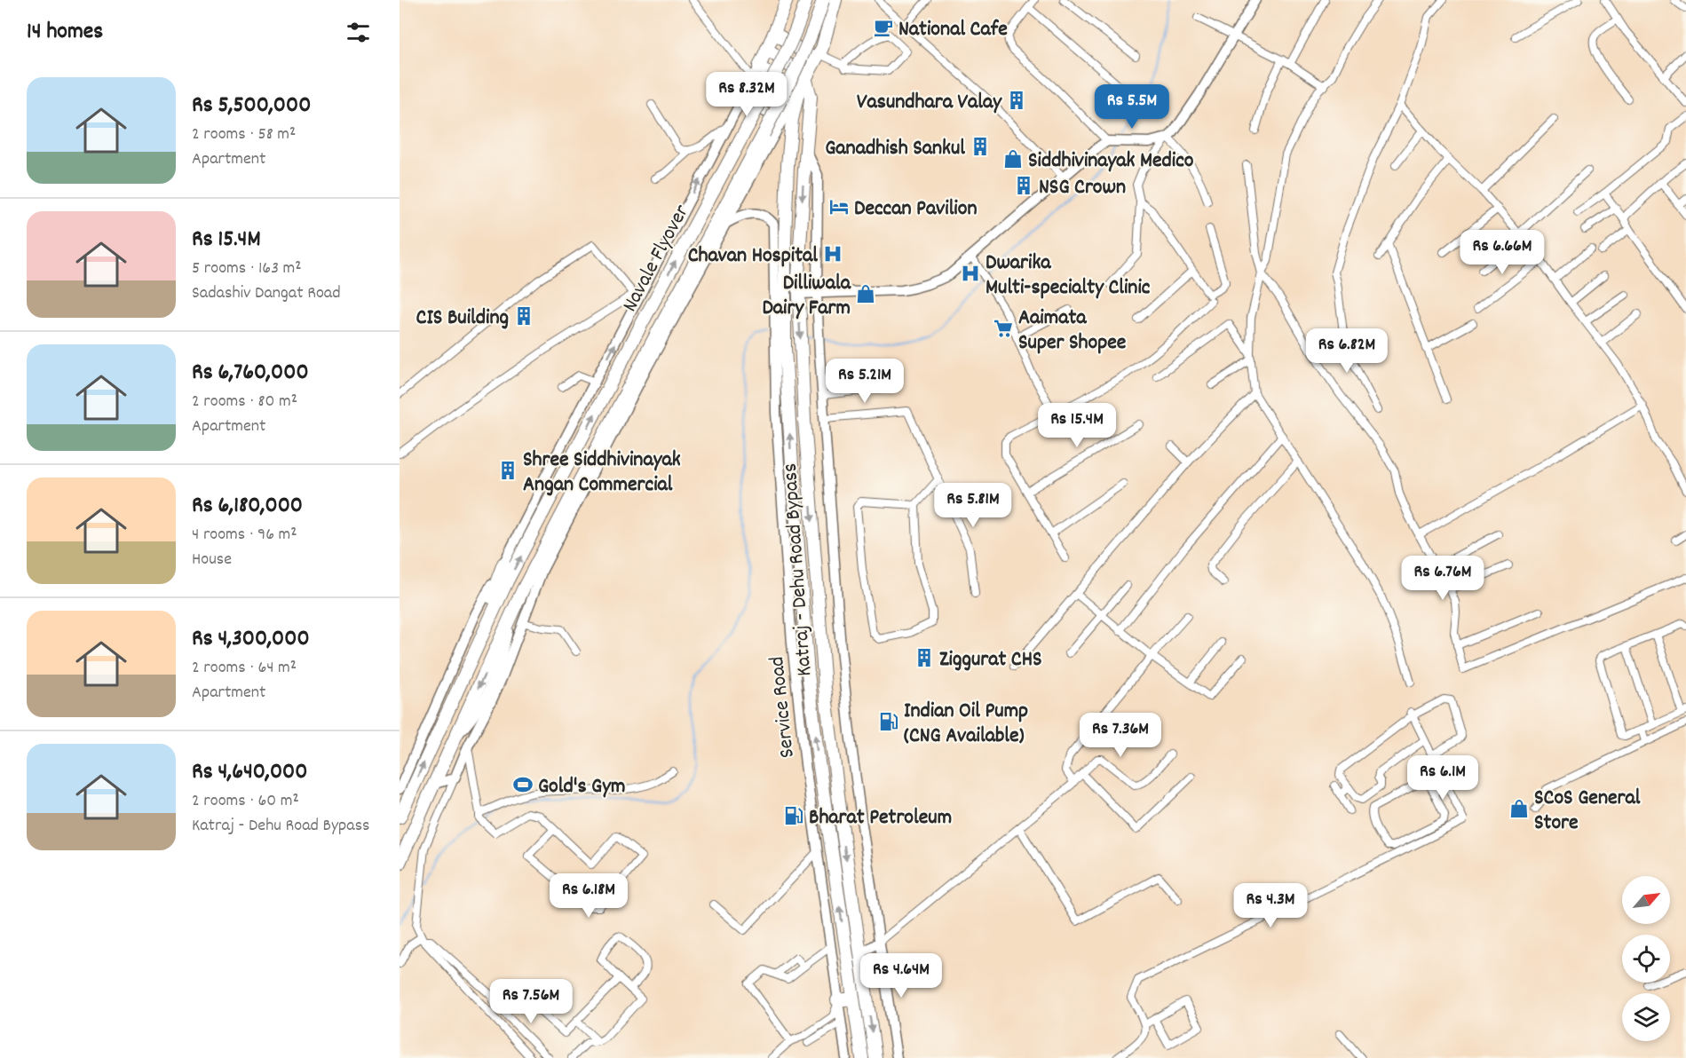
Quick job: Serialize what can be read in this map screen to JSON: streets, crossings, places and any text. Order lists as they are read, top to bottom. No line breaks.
{"streets":{"highway":["Navale Flyover","Katraj - Dehu Road Bypass"],"street":["Service Road"]},"crossings":[["Katraj - Dehu Road Bypass","Service Road"]],"places":{"cafe":["National Cafe"],"building":["Vasundhara Valay","Ganadhish Sankul","NSG Crown","CIS Building","Shree Siddhivinayak Angan Commercial","Ziggurat CHS"],"shop":["Siddhivinayak Medico","Dilliwala Dairy Farm","SCoS General Store"],"hotel":["Deccan Pavilion"],"hospital":["Chavan Hospital","Dwarika Multi-specialty Clinic"],"supermarket":["Aaimata Super Shopee"],"fuel station":["Indian Oil Pump (CNG Available)","Bharat Petroleum"],"sports":["Gold's Gym"]},"north":"top right","page":{"heading":"14 homes","list":[{"name":"Rs 5,500,000","note":"2 rooms · 58 m² · Apartment"},{"name":"Rs 15.4M","note":"5 rooms · 163 m² · Sadashiv Dangat Road"},{"name":"Rs 6,760,000","note":"2 rooms · 80 m² · Apartment"},{"name":"Rs 6,180,000","note":"4 rooms · 96 m² · House"},{"name":"Rs 4,300,000","note":"2 rooms · 64 m² · Apartment"},{"name":"Rs 4,640,000","note":"2 rooms · 60 m² · Katraj - Dehu Road Bypass"}],"price":["Rs 8.32M","Rs 5.5M","Rs 6.66M","Rs 6.82M","Rs 5.21M","Rs 15.4M","Rs 5.81M","Rs 6.76M","Rs 7.36M","Rs 6.1M","Rs 6.18M","Rs 4.3M","Rs 4.64M","Rs 7.56M"]}}
